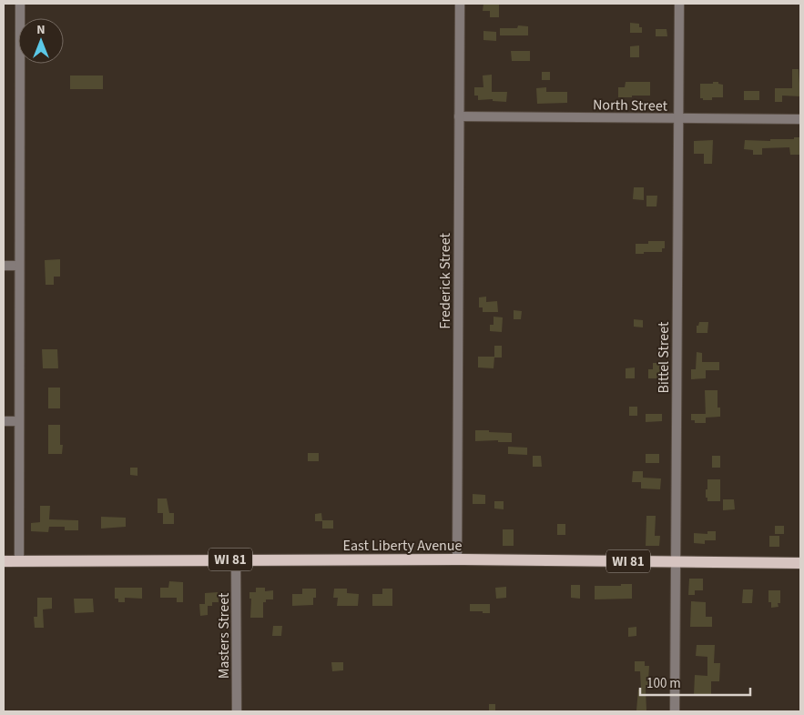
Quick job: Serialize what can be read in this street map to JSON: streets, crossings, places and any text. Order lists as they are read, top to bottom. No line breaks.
{"streets":{"main road":["East Liberty Avenue","WI 81"],"street":["North Street","Frederick Street","Bittel Street","Masters Street"]},"crossings":[["North Street","Frederick Street"],["North Street","Bittel Street"],["Frederick Street","East Liberty Avenue"],["Bittel Street","East Liberty Avenue"],["East Liberty Avenue","Masters Street"]],"scale_bar":"100 m","north":"top"}
